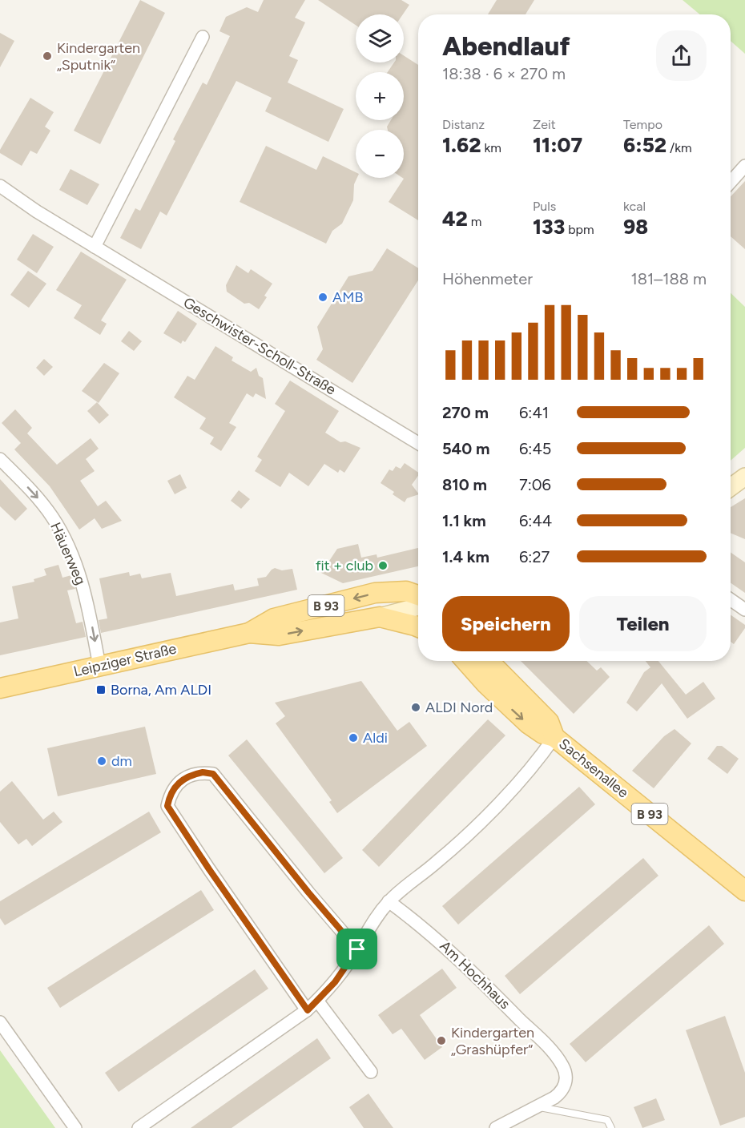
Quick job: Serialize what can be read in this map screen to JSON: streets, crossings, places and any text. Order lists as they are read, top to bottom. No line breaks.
{"streets":{"main road":["B 93","Leipziger Straße","Sachsenallee"],"street":["Geschwister-Scholl-Straße","Häuerweg","Am Hochhaus"]},"crossings":[["Häuerweg","Leipziger Straße"],["B 93","Leipziger Straße"]],"one_way":["Häuerweg"],"places":{"other":["Kindergarten „Sputnik“","AMB","fit + club","ALDI Nord","Aldi","dm","Kindergarten „Grashüpfer“"],"transit":["Borna, Am ALDI"]},"page":{"map_buttons":["+","−"],"heading":["Abendlauf","18:38 · 6 × 270 m"],"stats":[["Distanz","1.62 km"],["Zeit","11:07"],["Tempo","6:52 /km"],["42 m"],["Puls","133 bpm"],["kcal","98"]],"chart":["Höhenmeter","181–188 m"],"list":[{"name":"270 m","note":"6:41"},{"name":"540 m","note":"6:45"},{"name":"810 m","note":"7:06"},{"name":"1.1 km","note":"6:44"},{"name":"1.4 km","note":"6:27"}],"buttons":["Speichern","Teilen"]}}
